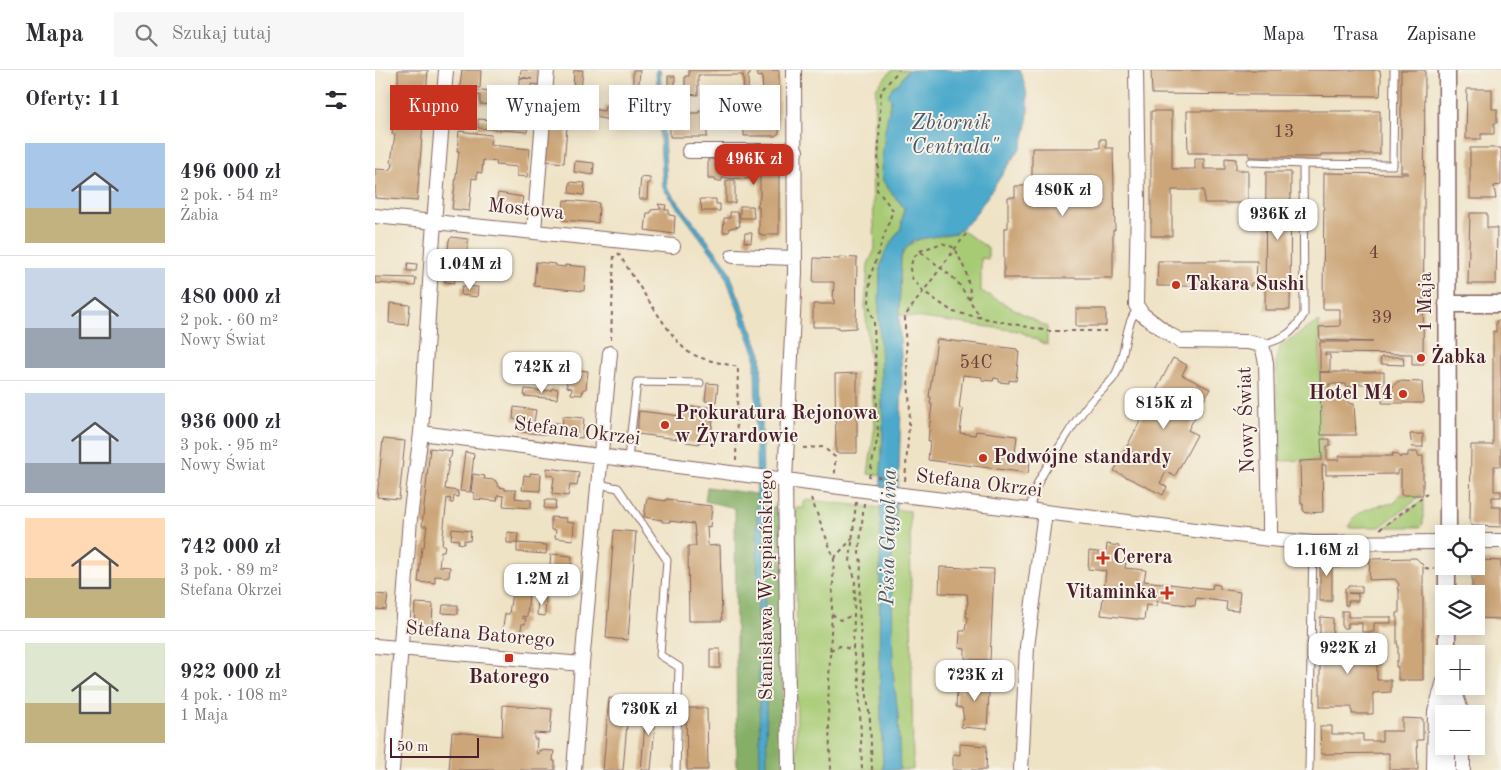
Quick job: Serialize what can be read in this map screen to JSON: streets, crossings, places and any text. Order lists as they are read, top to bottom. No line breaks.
{"streets":{"street":["Mostowa","1 Maja","Nowy Świat","Stefana Okrzei","Stanisława Wyspiańskiego","Stefana Batorego"]},"crossings":[["Nowy Świat","Stefana Okrzei"],["Stefana Okrzei","Stanisława Wyspiańskiego"]],"water":["Zbiornik \"Centrala\"","Pisia Gągolina"],"places":{"other":["Takara Sushi","Żabka","Hotel M4","Prokuratura Rejonowa w Żyrardowie","Podwójne standardy"],"health":["Cerera","Vitaminka"],"transit":["Batorego"]},"house_numbers":["13","4","39","54C"],"scale_bar":"50 m","page":{"header":"Mapa","search":"Szukaj tutaj","nav":["Mapa","Trasa","Zapisane"],"heading":"Oferty: 11","chip":["Kupno","Wynajem","Filtry","Nowe"],"list":[{"name":"496 000 zł","note":"2 pok. · 54 m² · Żabia"},{"name":"480 000 zł","note":"2 pok. · 60 m² · Nowy Świat"},{"name":"936 000 zł","note":"3 pok. · 95 m² · Nowy Świat"},{"name":"742 000 zł","note":"3 pok. · 89 m² · Stefana Okrzei"},{"name":"922 000 zł","note":"4 pok. · 108 m² · 1 Maja"}],"price":["496K zł","480K zł","936K zł","1.04M zł","742K zł","815K zł","1.16M zł","1.2M zł","922K zł","723K zł","730K zł"],"map_buttons":["+","−"],"scale":"50 m"}}
